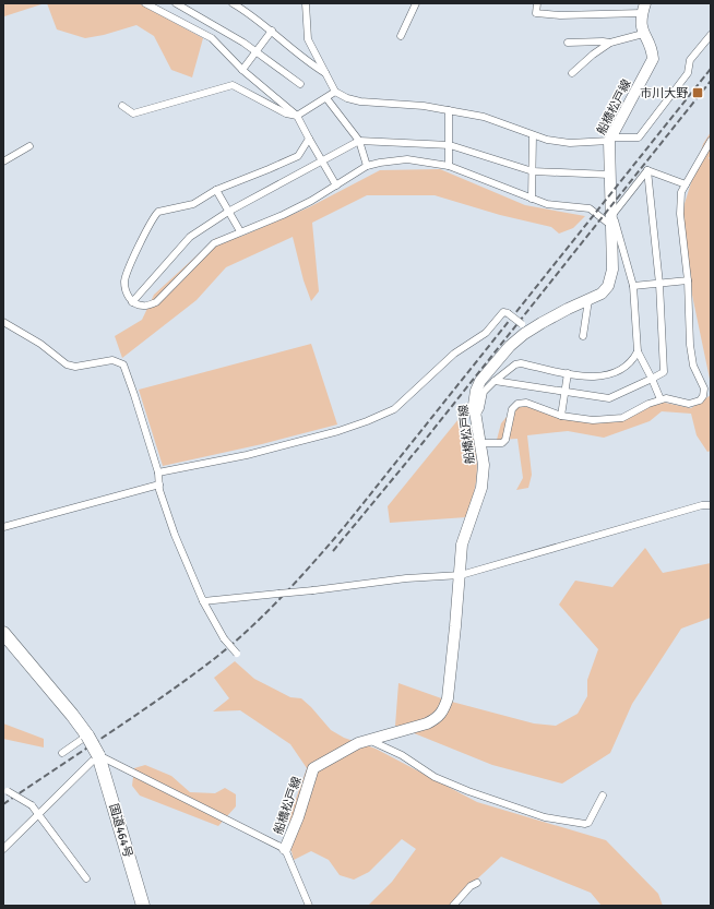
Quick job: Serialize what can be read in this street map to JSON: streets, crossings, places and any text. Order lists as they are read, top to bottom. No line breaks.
{"streets":{"highway":["国道464号"],"main road":["船橋松戸線"]},"places":{"transit":["市川大野"]}}
